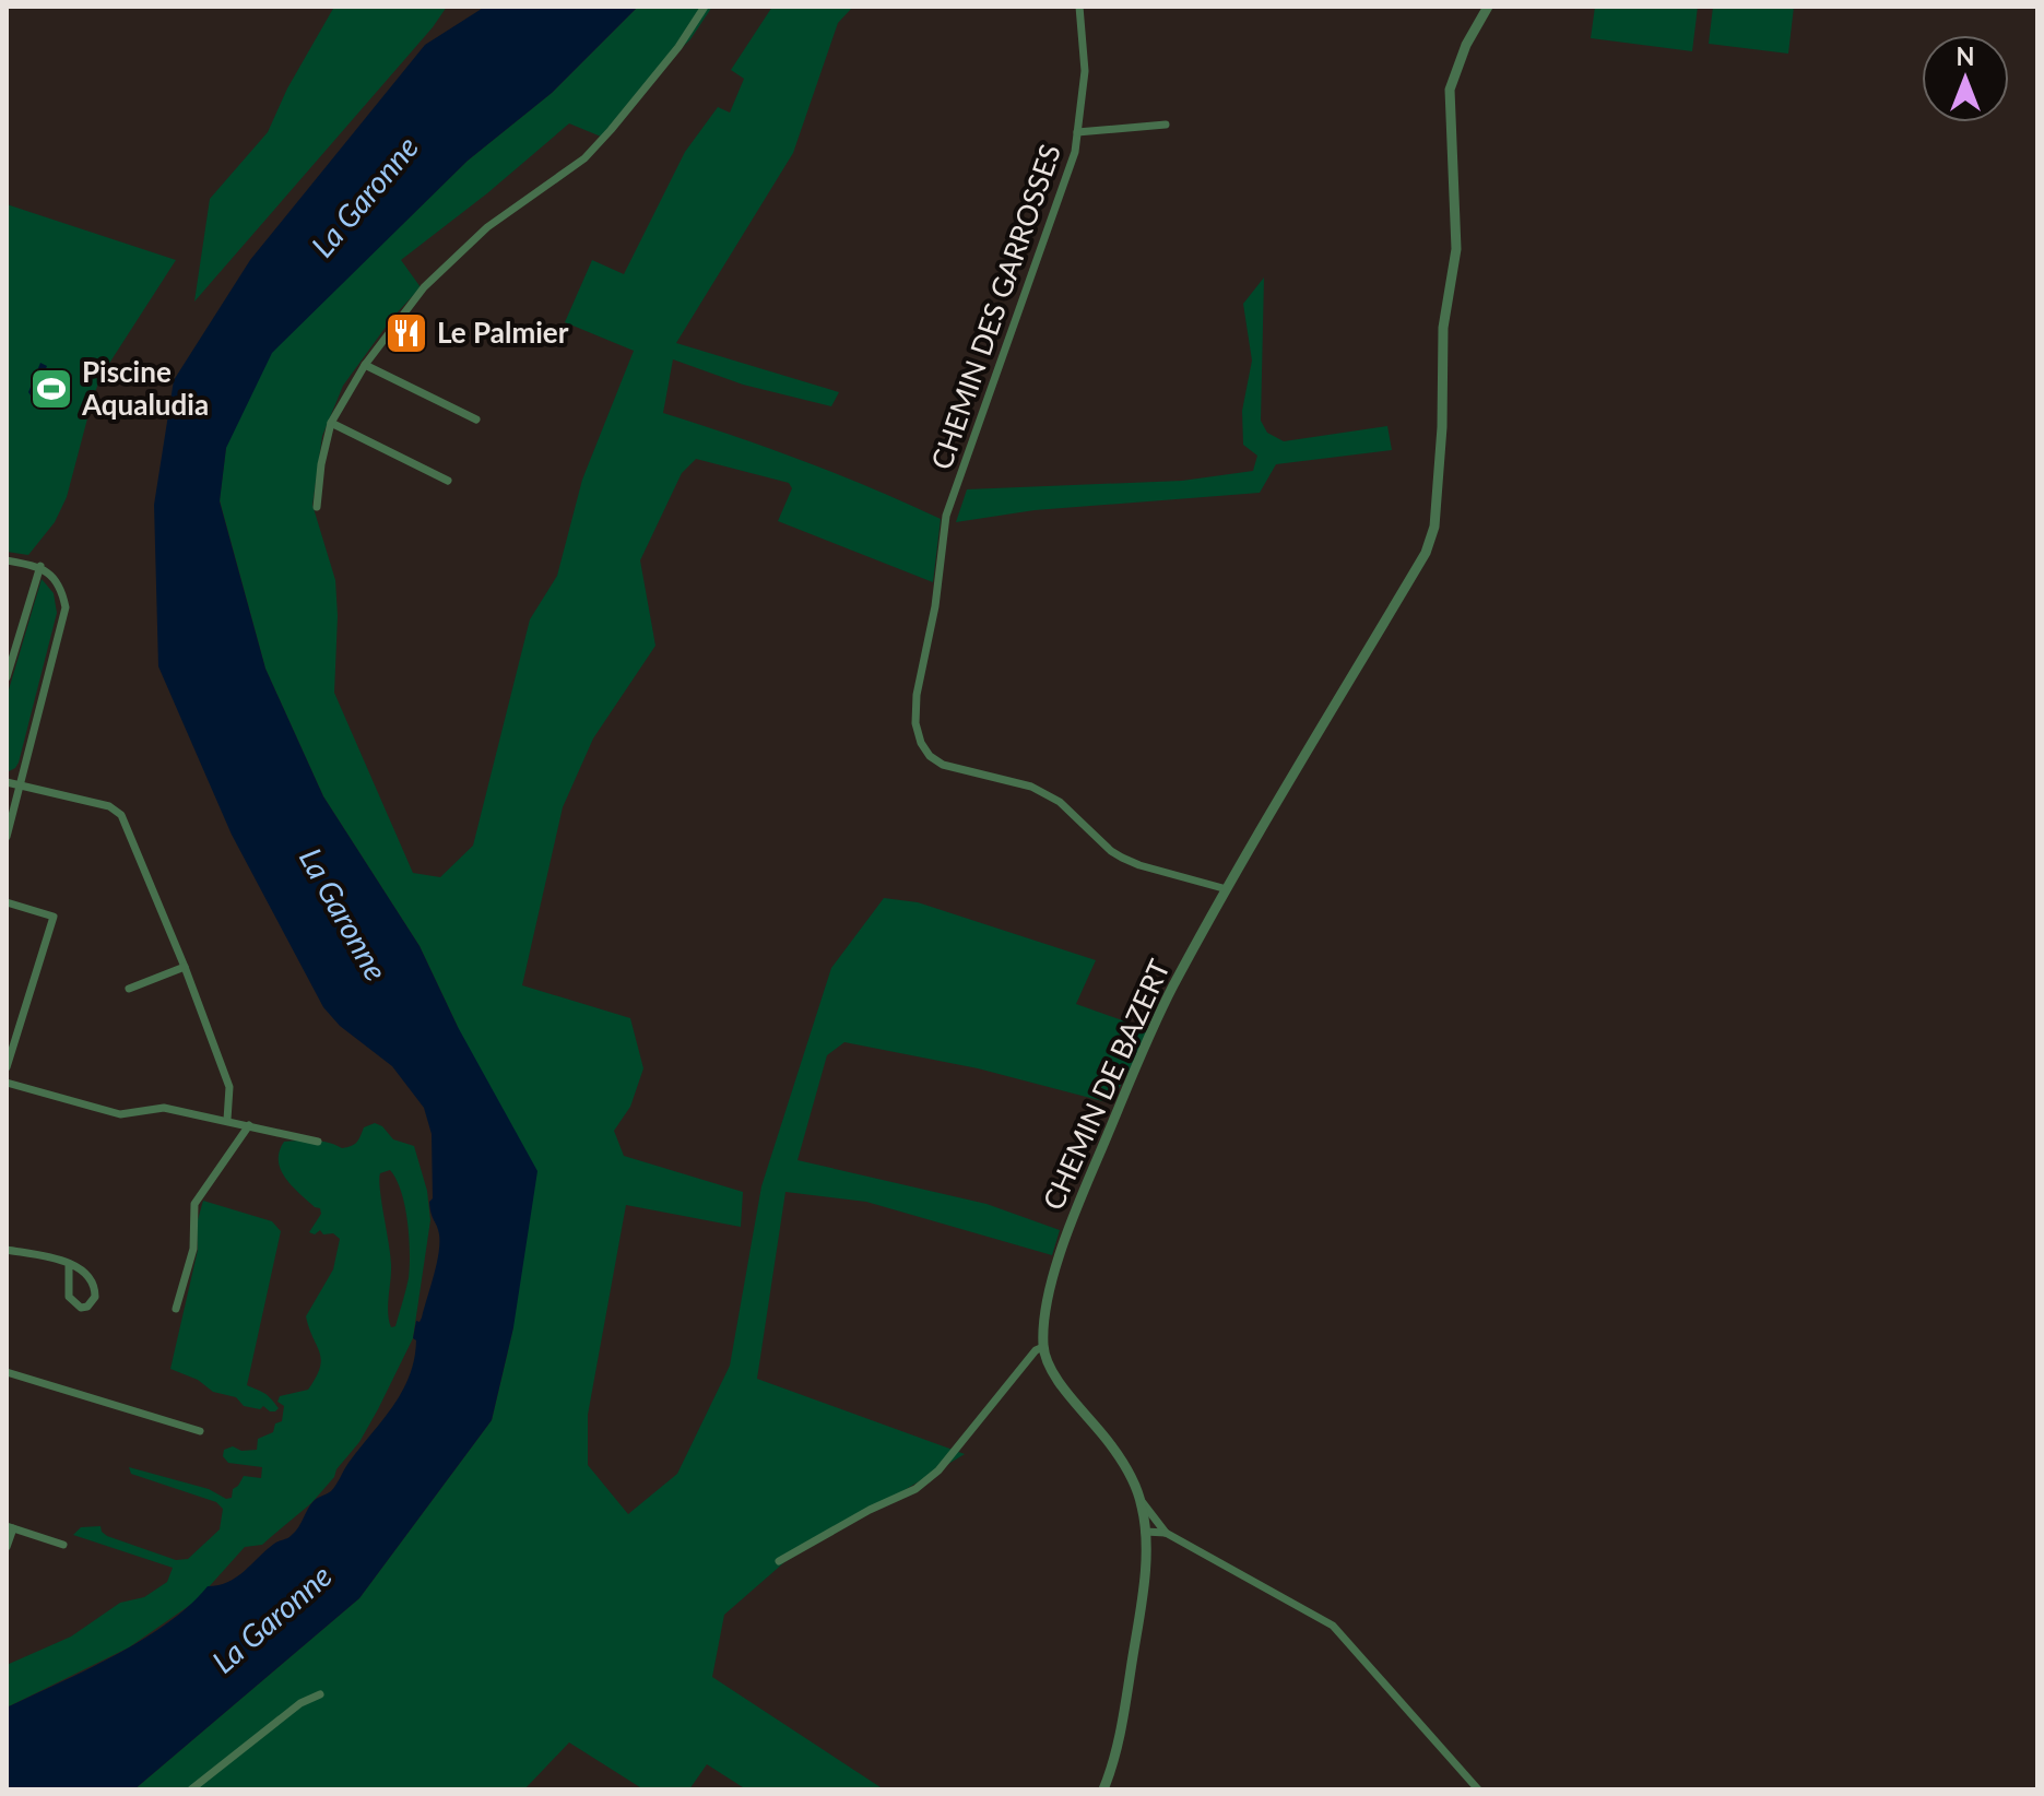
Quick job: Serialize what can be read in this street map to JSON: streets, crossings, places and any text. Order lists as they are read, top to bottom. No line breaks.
{"streets":{"street":["CHEMIN DES GARROSSES","CHEMIN DE BAZERT"]},"crossings":[["CHEMIN DES GARROSSES","CHEMIN DE BAZERT"]],"water":["La Garonne"],"places":{"restaurant":["Le Palmier"],"sports":["Piscine Aqualudia"]},"north":"top"}
